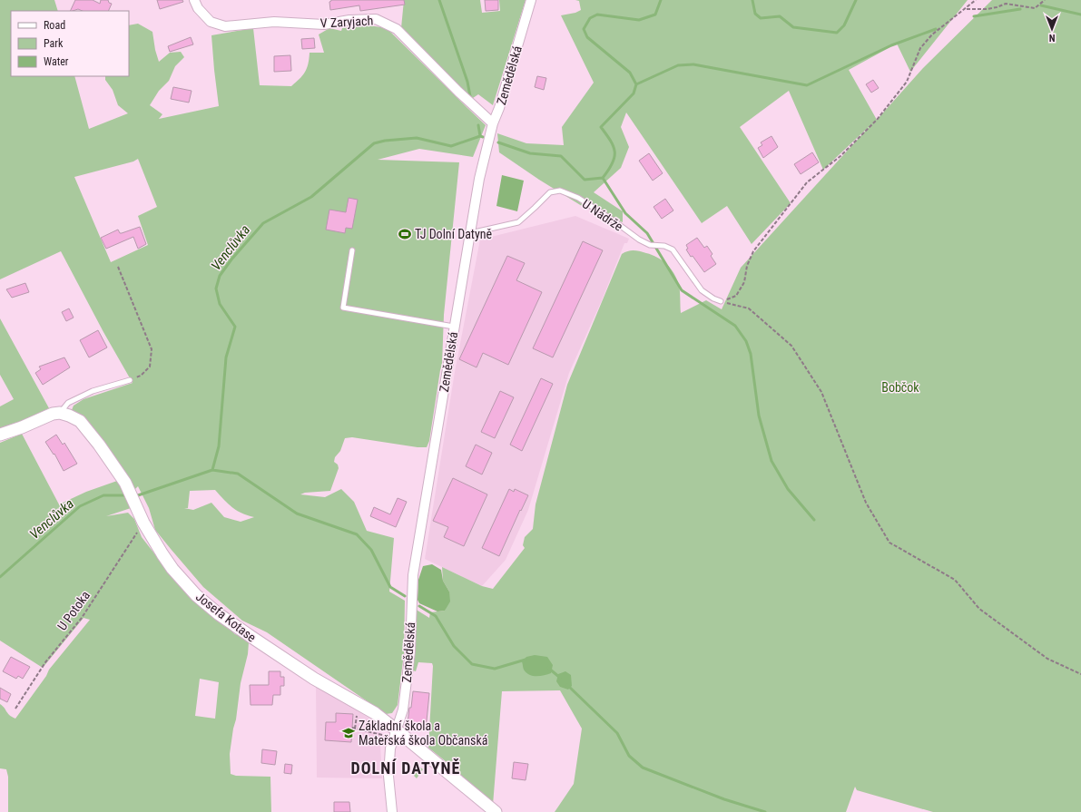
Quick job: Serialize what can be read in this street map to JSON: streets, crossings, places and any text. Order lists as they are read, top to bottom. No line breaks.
{"streets":{"street":["V Zaryjach","Zemědělská","Josefa Kotase"],"lane":["U Nádrže"],"path":["U Potoka"]},"crossings":[["V Zaryjach","Zemědělská"],["Zemědělská","U Nádrže"],["Zemědělská","Josefa Kotase"],["U Potoka","Josefa Kotase"]],"districts":["DOLNÍ DATYNĚ"],"water":["Venclůvka"],"parks":["Bobčok"],"places":{"sports":["TJ Dolní Datyně"],"school or university":["Základní škola a Mateřská škola Občanská"]},"legend":["Road","Park","Water"],"north":"bottom"}
